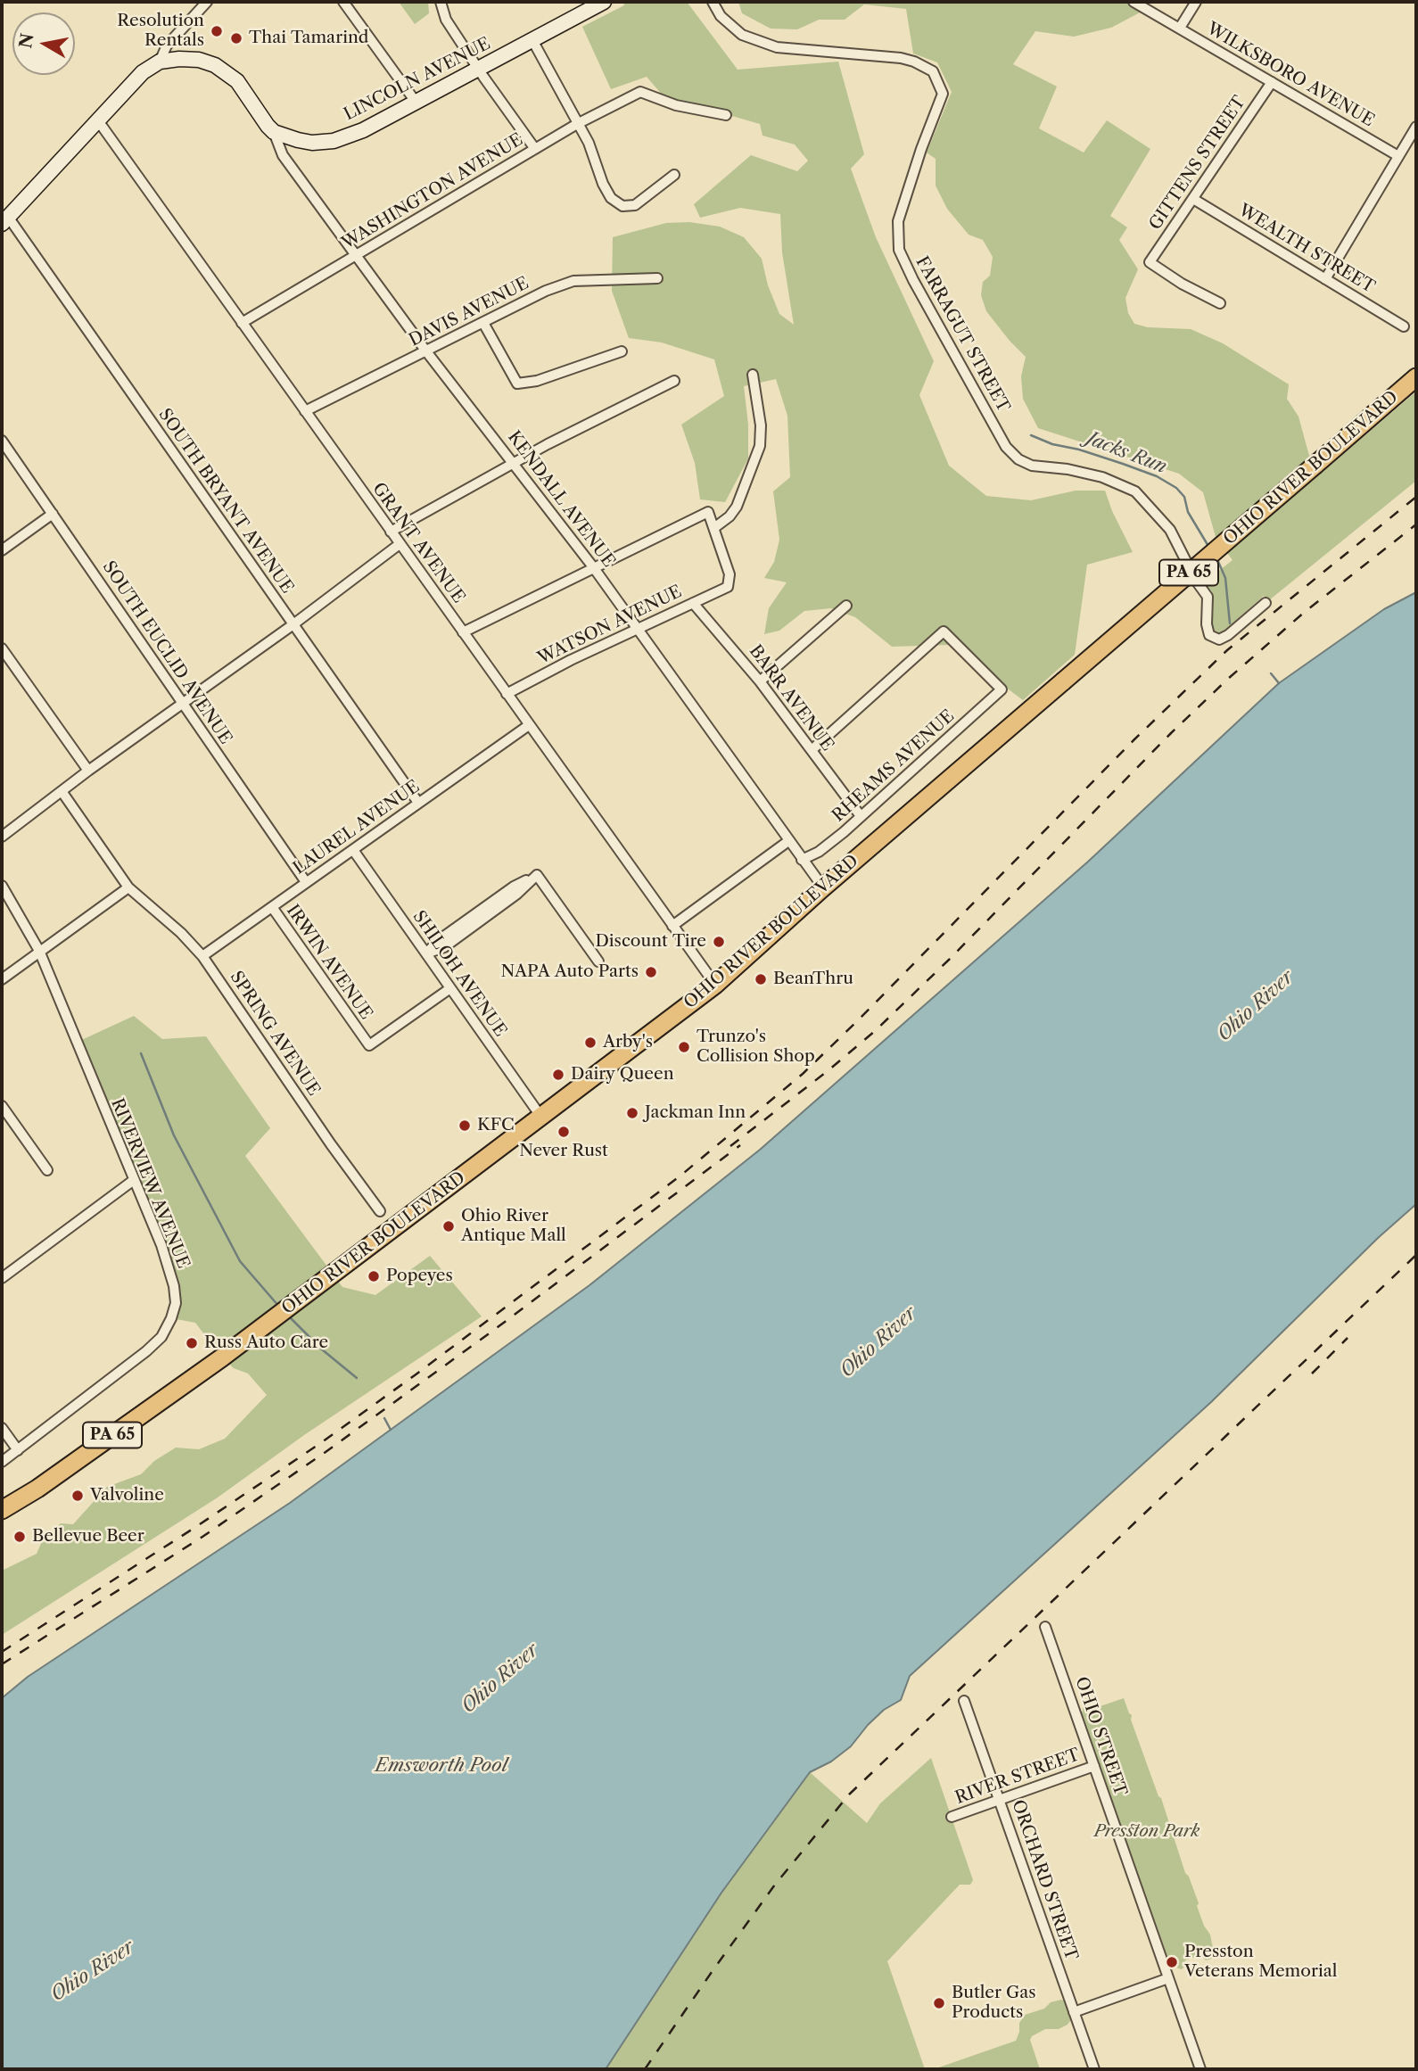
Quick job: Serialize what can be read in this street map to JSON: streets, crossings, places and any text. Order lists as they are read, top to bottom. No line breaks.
{"streets":{"highway":["OHIO RIVER BOULEVARD","PA 65"],"street":["WILKSBORO AVENUE","LINCOLN AVENUE","GITTENS STREET","WASHINGTON AVENUE","WEALTH STREET","DAVIS AVENUE","FARRAGUT STREET","KENDALL AVENUE","SOUTH BRYANT AVENUE","GRANT AVENUE","WATSON AVENUE","SOUTH EUCLID AVENUE","BARR AVENUE","RHEAMS AVENUE","LAUREL AVENUE","IRWIN AVENUE","SHILOH AVENUE","SPRING AVENUE","RIVERVIEW AVENUE","OHIO STREET","RIVER STREET","ORCHARD STREET"]},"crossings":[["WILKSBORO AVENUE","GITTENS STREET"],["LINCOLN AVENUE","KENDALL AVENUE"],["GITTENS STREET","WEALTH STREET"],["WASHINGTON AVENUE","KENDALL AVENUE"],["WASHINGTON AVENUE","GRANT AVENUE"],["DAVIS AVENUE","KENDALL AVENUE"],["DAVIS AVENUE","GRANT AVENUE"],["OHIO RIVER BOULEVARD","KENDALL AVENUE"],["OHIO RIVER BOULEVARD","GRANT AVENUE"],["OHIO RIVER BOULEVARD","SHILOH AVENUE"],["KENDALL AVENUE","WATSON AVENUE"],["KENDALL AVENUE","RHEAMS AVENUE"],["SOUTH BRYANT AVENUE","LAUREL AVENUE"],["GRANT AVENUE","WATSON AVENUE"],["GRANT AVENUE","LAUREL AVENUE"],["WATSON AVENUE","BARR AVENUE"],["SOUTH EUCLID AVENUE","LAUREL AVENUE"],["BARR AVENUE","RHEAMS AVENUE"],["LAUREL AVENUE","IRWIN AVENUE"],["LAUREL AVENUE","SHILOH AVENUE"],["LAUREL AVENUE","SPRING AVENUE"],["IRWIN AVENUE","SHILOH AVENUE"],["OHIO STREET","RIVER STREET"],["RIVER STREET","ORCHARD STREET"]],"water":["Jacks Run","Ohio River","Emsworth Pool"],"parks":["Presston Park"],"places":["Resolution Rentals","Thai Tamarind","Discount Tire","NAPA Auto Parts","BeanThru","Arby's","Trunzo's Collision Shop","Dairy Queen","Jackman Inn","KFC","Never Rust","Ohio River Antique Mall","Popeyes","Russ Auto Care","Valvoline","Bellevue Beer","Presston Veterans Memorial","Butler Gas Products"],"north":"left"}
